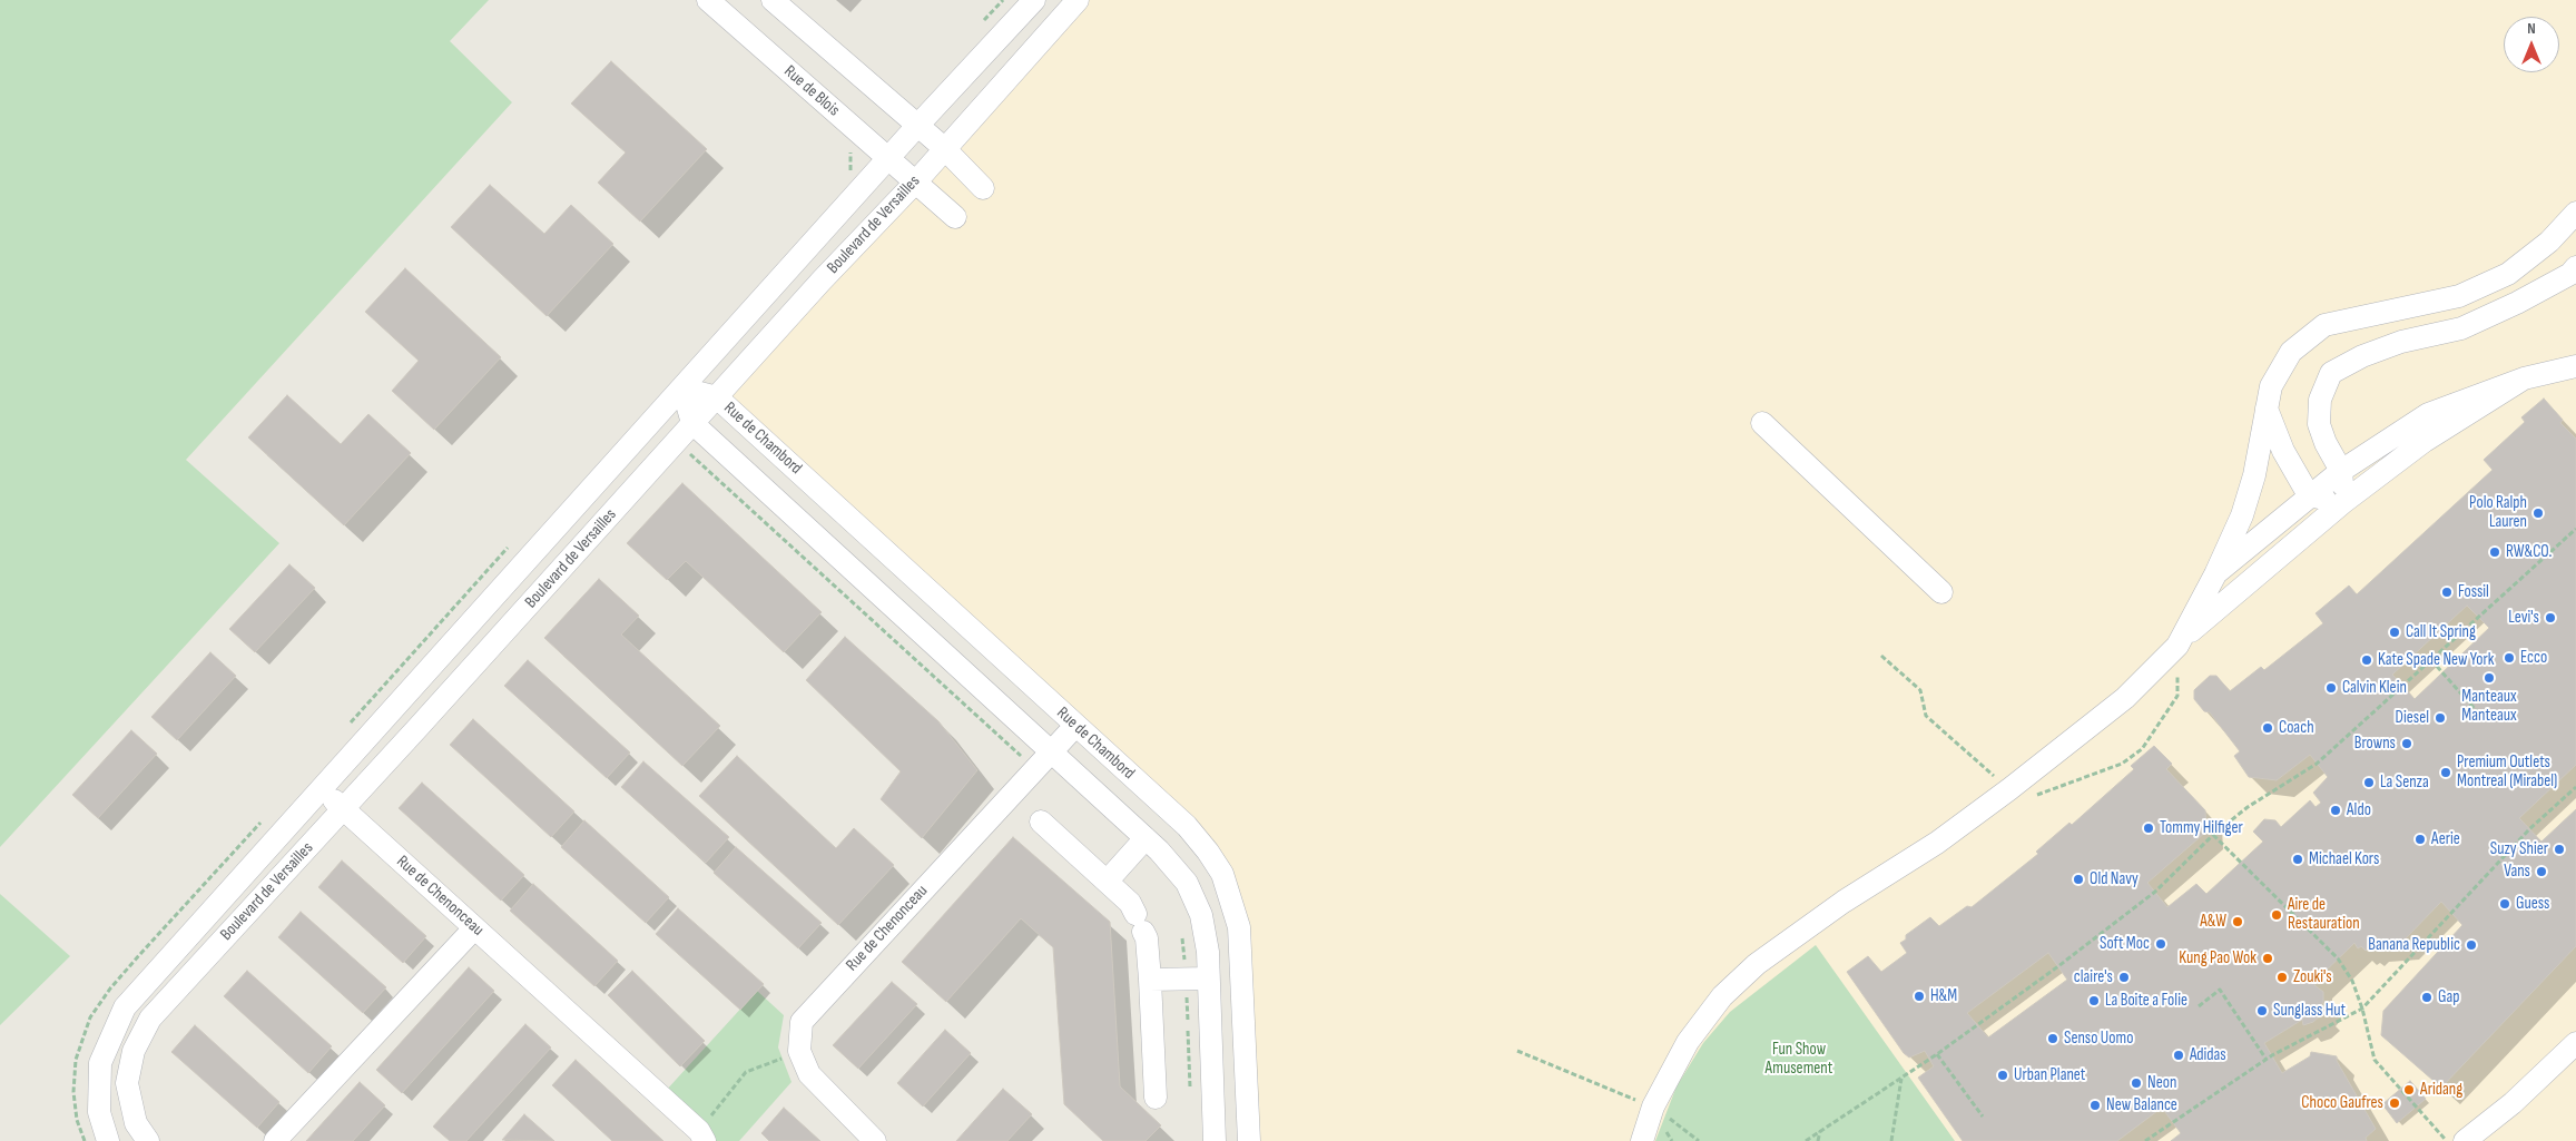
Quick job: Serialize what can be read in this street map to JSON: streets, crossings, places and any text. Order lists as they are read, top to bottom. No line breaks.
{"streets":{"street":["Rue de Blois","Boulevard de Versailles","Rue de Chambord","Rue de Chenonceau"]},"crossings":[["Rue de Blois","Boulevard de Versailles"],["Boulevard de Versailles","Rue de Chambord"],["Boulevard de Versailles","Rue de Chenonceau"],["Rue de Chambord","Rue de Chenonceau"]],"parks":["Fun Show Amusement"],"places":["Polo Ralph Lauren","RW&CO.","Fossil","Levi's","Call It Spring","Ecco","Kate Spade New York","Manteaux Manteaux","Calvin Klein","Diesel","Coach","Browns","Premium Outlets Montreal (Mirabel)","La Senza","Aldo","Tommy Hilfiger","Aerie","Suzy Shier","Michael Kors","Vans","Old Navy","Guess","Aire de Restauration","A&W","Soft Moc","Banana Republic","Kung Pao Wok","claire's","Zouki's","H&M","Gap","La Boite a Folie","Sunglass Hut","Senso Uomo","Adidas","Urban Planet","Neon","Aridang","Choco Gaufres","New Balance"],"north":"top"}
